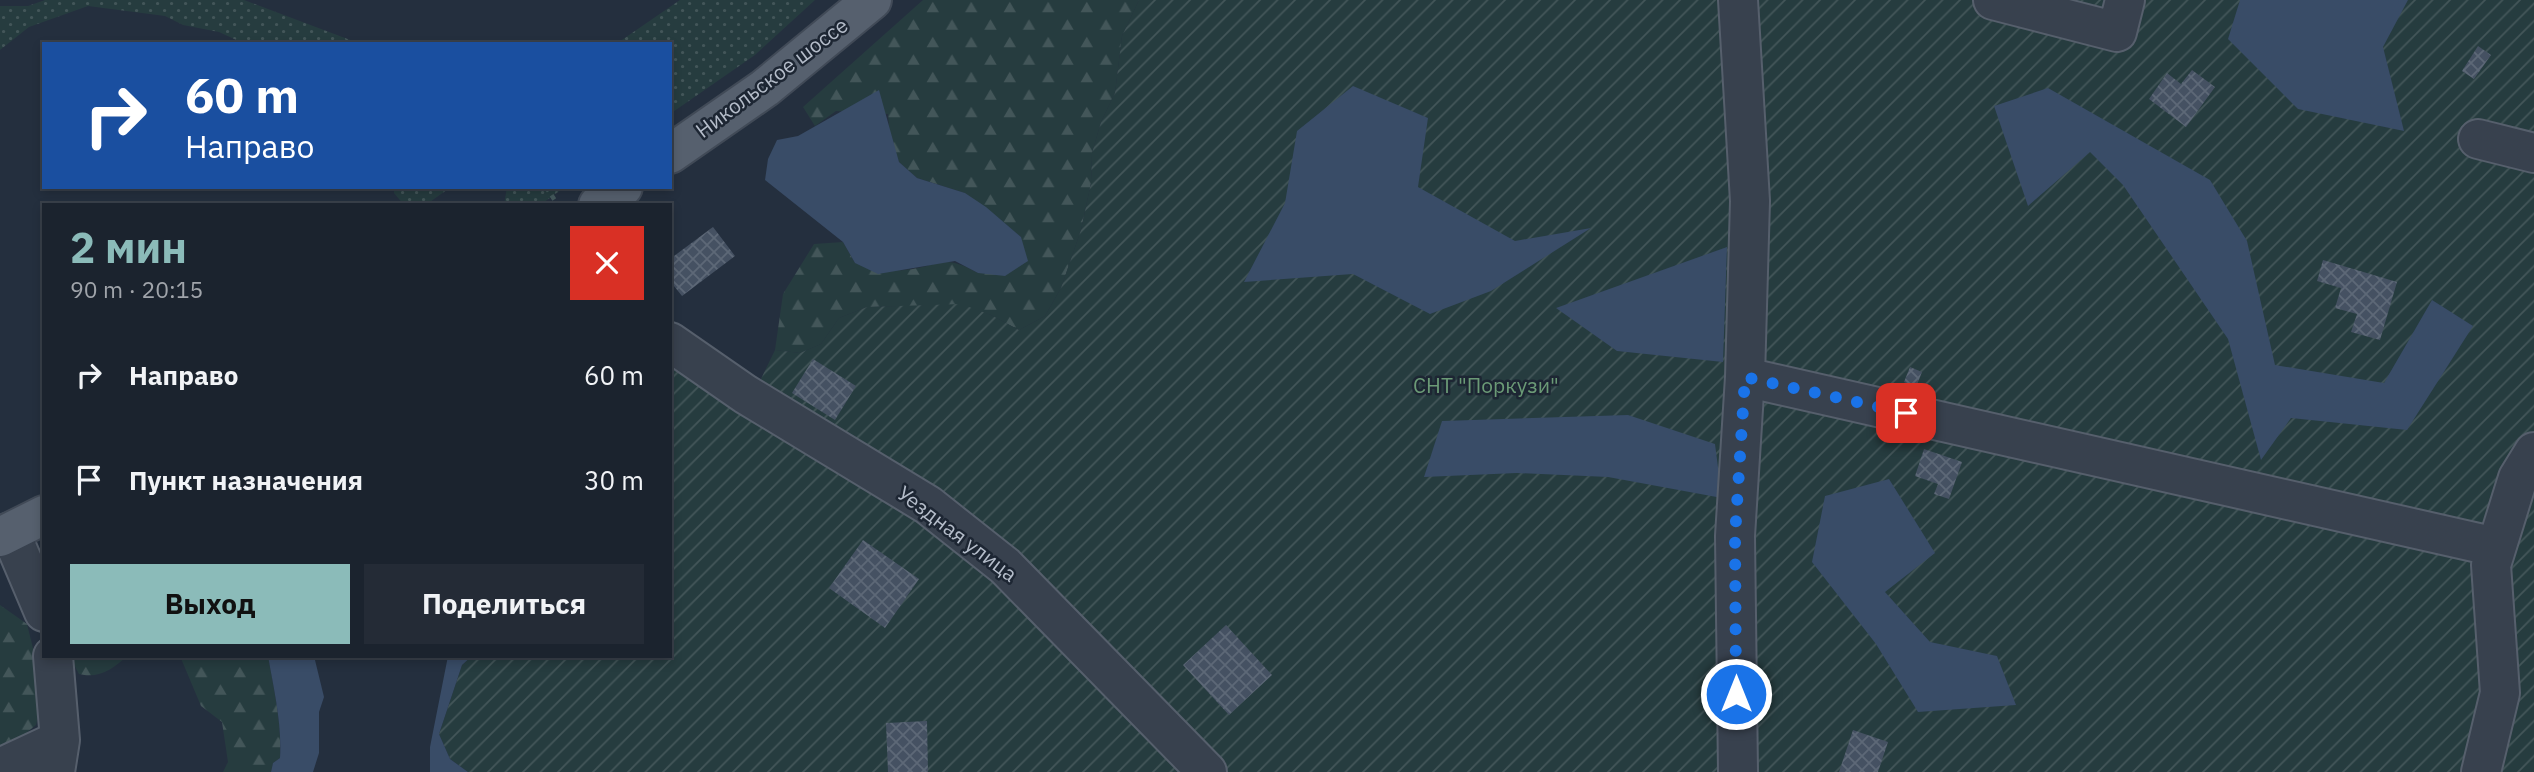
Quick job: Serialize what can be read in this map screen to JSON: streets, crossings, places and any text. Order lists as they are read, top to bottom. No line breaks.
{"streets":{"main road":["Никольское шоссе"],"street":["Уездная улица"]},"parks":["СНТ \"Поркузи\""],"page":{"turn":["60 m","Направо"],"heading":["2 мин","90 m · 20:15"],"list":[{"name":"Направо","value":"60 m"},{"name":"Пункт назначения","value":"30 m"}],"buttons":["Выход","Поделиться"]}}
